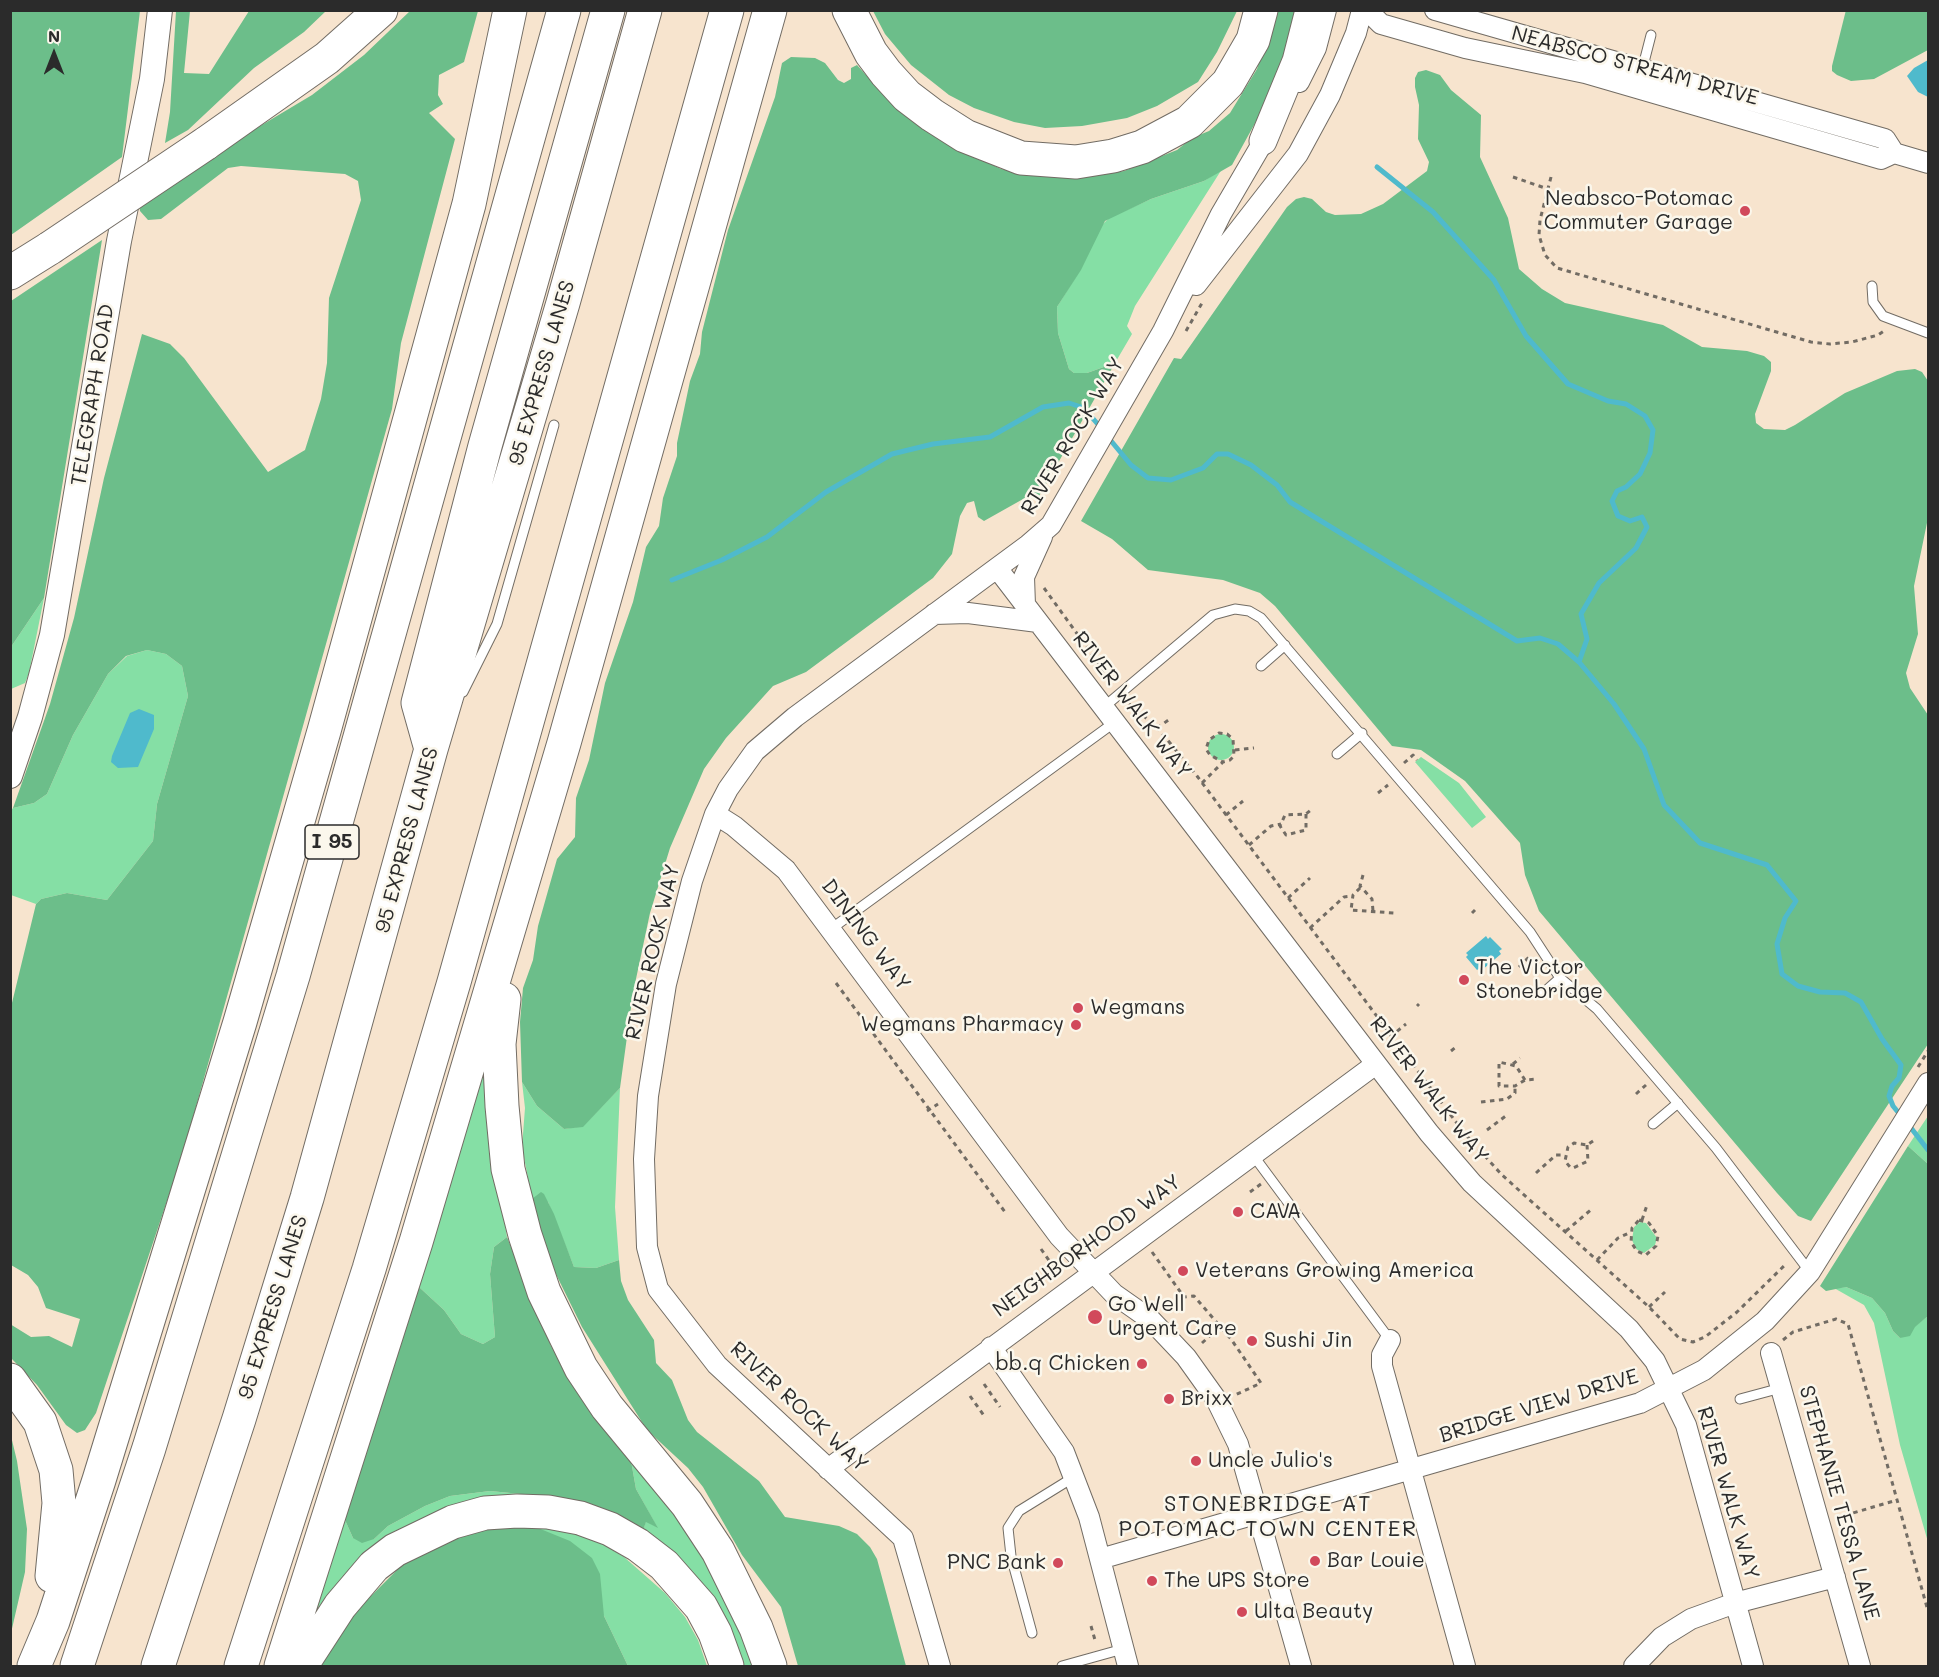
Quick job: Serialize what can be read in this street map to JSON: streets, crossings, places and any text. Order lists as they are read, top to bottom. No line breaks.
{"streets":{"highway":["95 EXPRESS LANES","I 95"],"street":["NEABSCO STREAM DRIVE","TELEGRAPH ROAD","RIVER ROCK WAY","RIVER WALK WAY","DINING WAY","NEIGHBORHOOD WAY","BRIDGE VIEW DRIVE","STEPHANIE TESSA LANE"]},"crossings":[["RIVER ROCK WAY","RIVER WALK WAY"],["RIVER ROCK WAY","DINING WAY"],["RIVER ROCK WAY","NEIGHBORHOOD WAY"],["RIVER WALK WAY","NEIGHBORHOOD WAY"],["RIVER WALK WAY","BRIDGE VIEW DRIVE"],["DINING WAY","NEIGHBORHOOD WAY"],["DINING WAY","BRIDGE VIEW DRIVE"]],"districts":["STONEBRIDGE AT POTOMAC TOWN CENTER"],"places":["Neabsco-Potomac Commuter Garage","The Victor Stonebridge","Wegmans","Wegmans Pharmacy","CAVA","Veterans Growing America","Go Well Urgent Care","Sushi Jin","bb.q Chicken","Brixx","Uncle Julio's","Bar Louie","PNC Bank","The UPS Store","Ulta Beauty"],"north":"top"}
